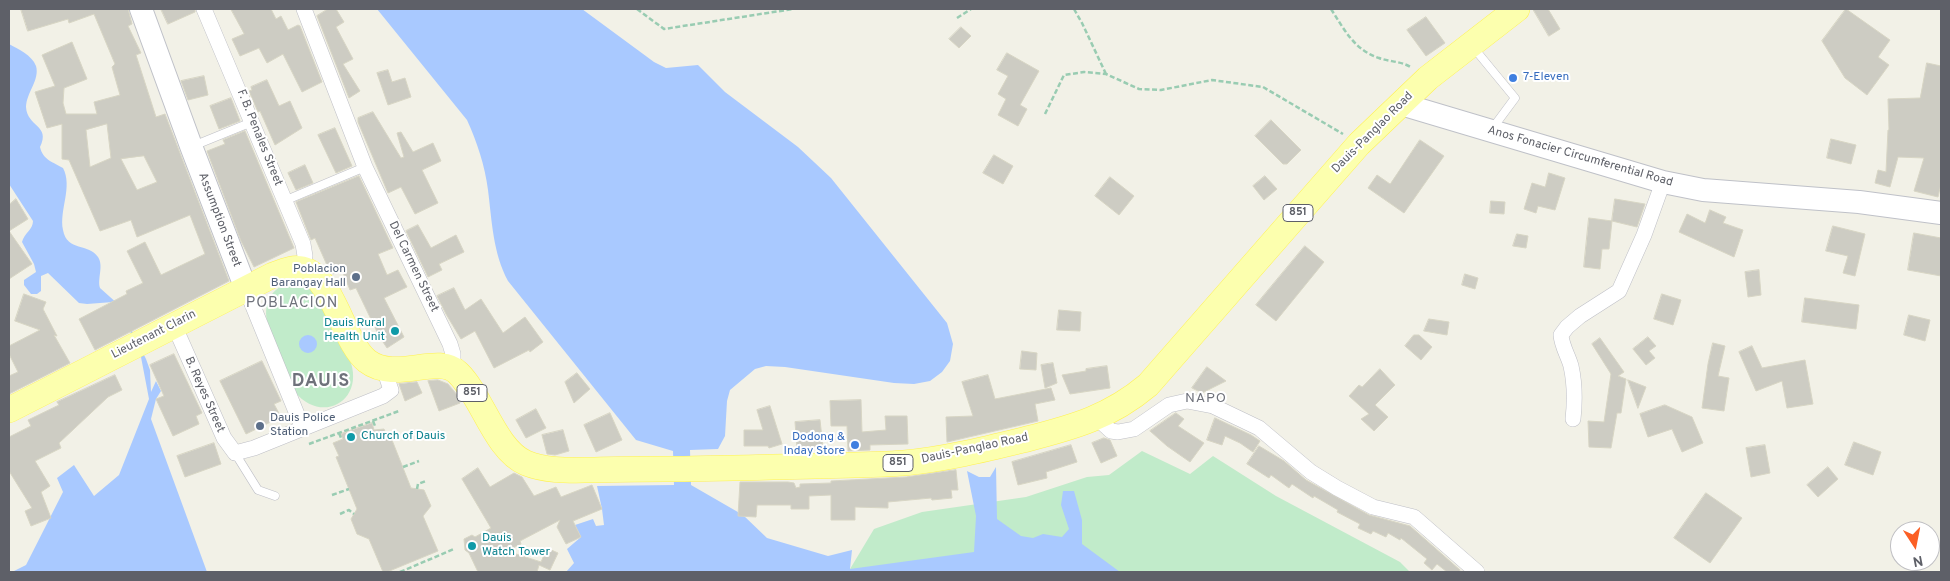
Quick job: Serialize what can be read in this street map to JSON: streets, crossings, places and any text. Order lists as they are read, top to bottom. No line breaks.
{"streets":{"main road":["Dauis-Panglao Road","Anos Fonacier Circumferential Road","851","Assumption Street","Lieutenant Clarin"],"street":["F. B. Penales Street","Del Carmen Street","B. Reyes Street"]},"crossings":[["Dauis-Panglao Road","Anos Fonacier Circumferential Road"],["Dauis-Panglao Road","851"],["Dauis-Panglao Road","Del Carmen Street"],["F. B. Penales Street","851"],["F. B. Penales Street","Lieutenant Clarin"],["851","Del Carmen Street"],["851","Lieutenant Clarin"],["Assumption Street","Lieutenant Clarin"],["Lieutenant Clarin","B. Reyes Street"]],"districts":["POBLACION","DAUIS","NAPO"],"places":["7-Eleven","Poblacion Barangay Hall","Dauis Rural Health Unit","Dauis Police Station","Church of Dauis","Dodong & Inday Store","Dauis Watch Tower"],"north":"bottom"}
